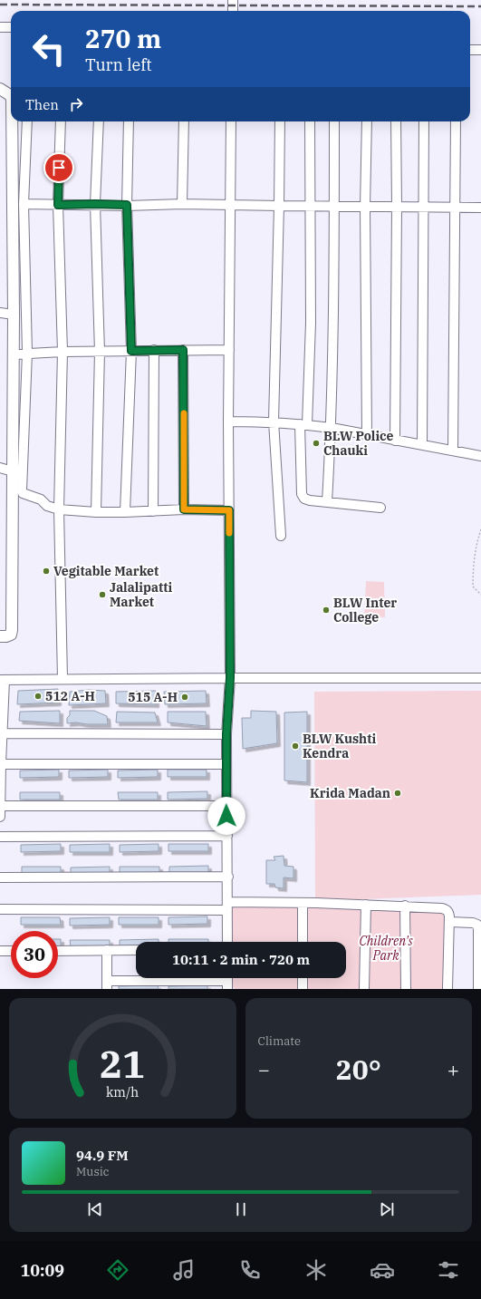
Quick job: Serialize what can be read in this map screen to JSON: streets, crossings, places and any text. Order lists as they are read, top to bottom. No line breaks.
{"parks":["Children's Park"],"places":["BLW Police Chauki","Vegitable Market","Jalalipatti Market","BLW Inter College","512 A-H","515 A-H","BLW Kushti Kendra","Krida Madan"],"page":{"turn":["270 m","Turn left"],"then":"Then","limit":"30","trip":"10:11 · 2 min · 720 m","tile":"Climate","heat":["−","20°","+"],"song":["94.9 FM","Music"],"tabs":"10:09","gauge":["21","km/h"]}}
